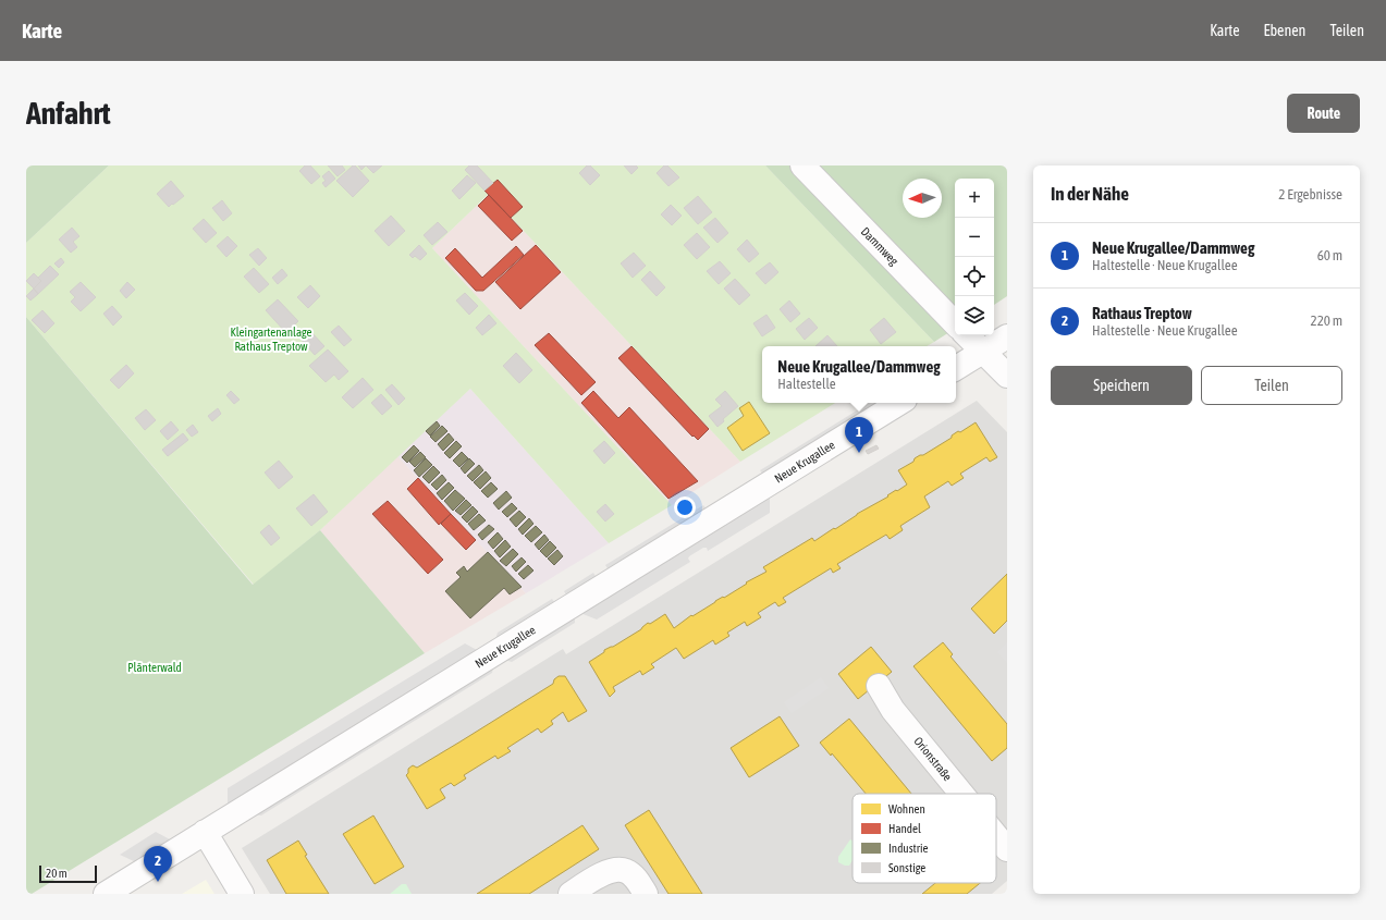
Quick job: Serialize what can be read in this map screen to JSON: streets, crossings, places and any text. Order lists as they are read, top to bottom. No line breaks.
{"streets":{"street":["Dammweg","Neue Krugallee","Orionstraße"]},"parks":["Kleingartenanlage Rathaus Treptow","Plänterwald"],"legend":["Wohnen","Handel","Industrie","Sonstige"],"scale_bar":"20 m","north":"left","page":{"header":"Karte","nav":["Karte","Ebenen","Teilen"],"buttons":["Route",["Speichern","Teilen"]],"title":"Anfahrt","heading":["In der Nähe","2 Ergebnisse"],"map_buttons":["+","−"],"list":[{"mark":"1","name":"Neue Krugallee/Dammweg","note":"Haltestelle · Neue Krugallee","value":"60 m"},{"mark":"2","name":"Rathaus Treptow","note":"Haltestelle · Neue Krugallee","value":"220 m"}],"popup":["Neue Krugallee/Dammweg","Haltestelle"],"pins":["1","2"],"scale":"20 m"}}
